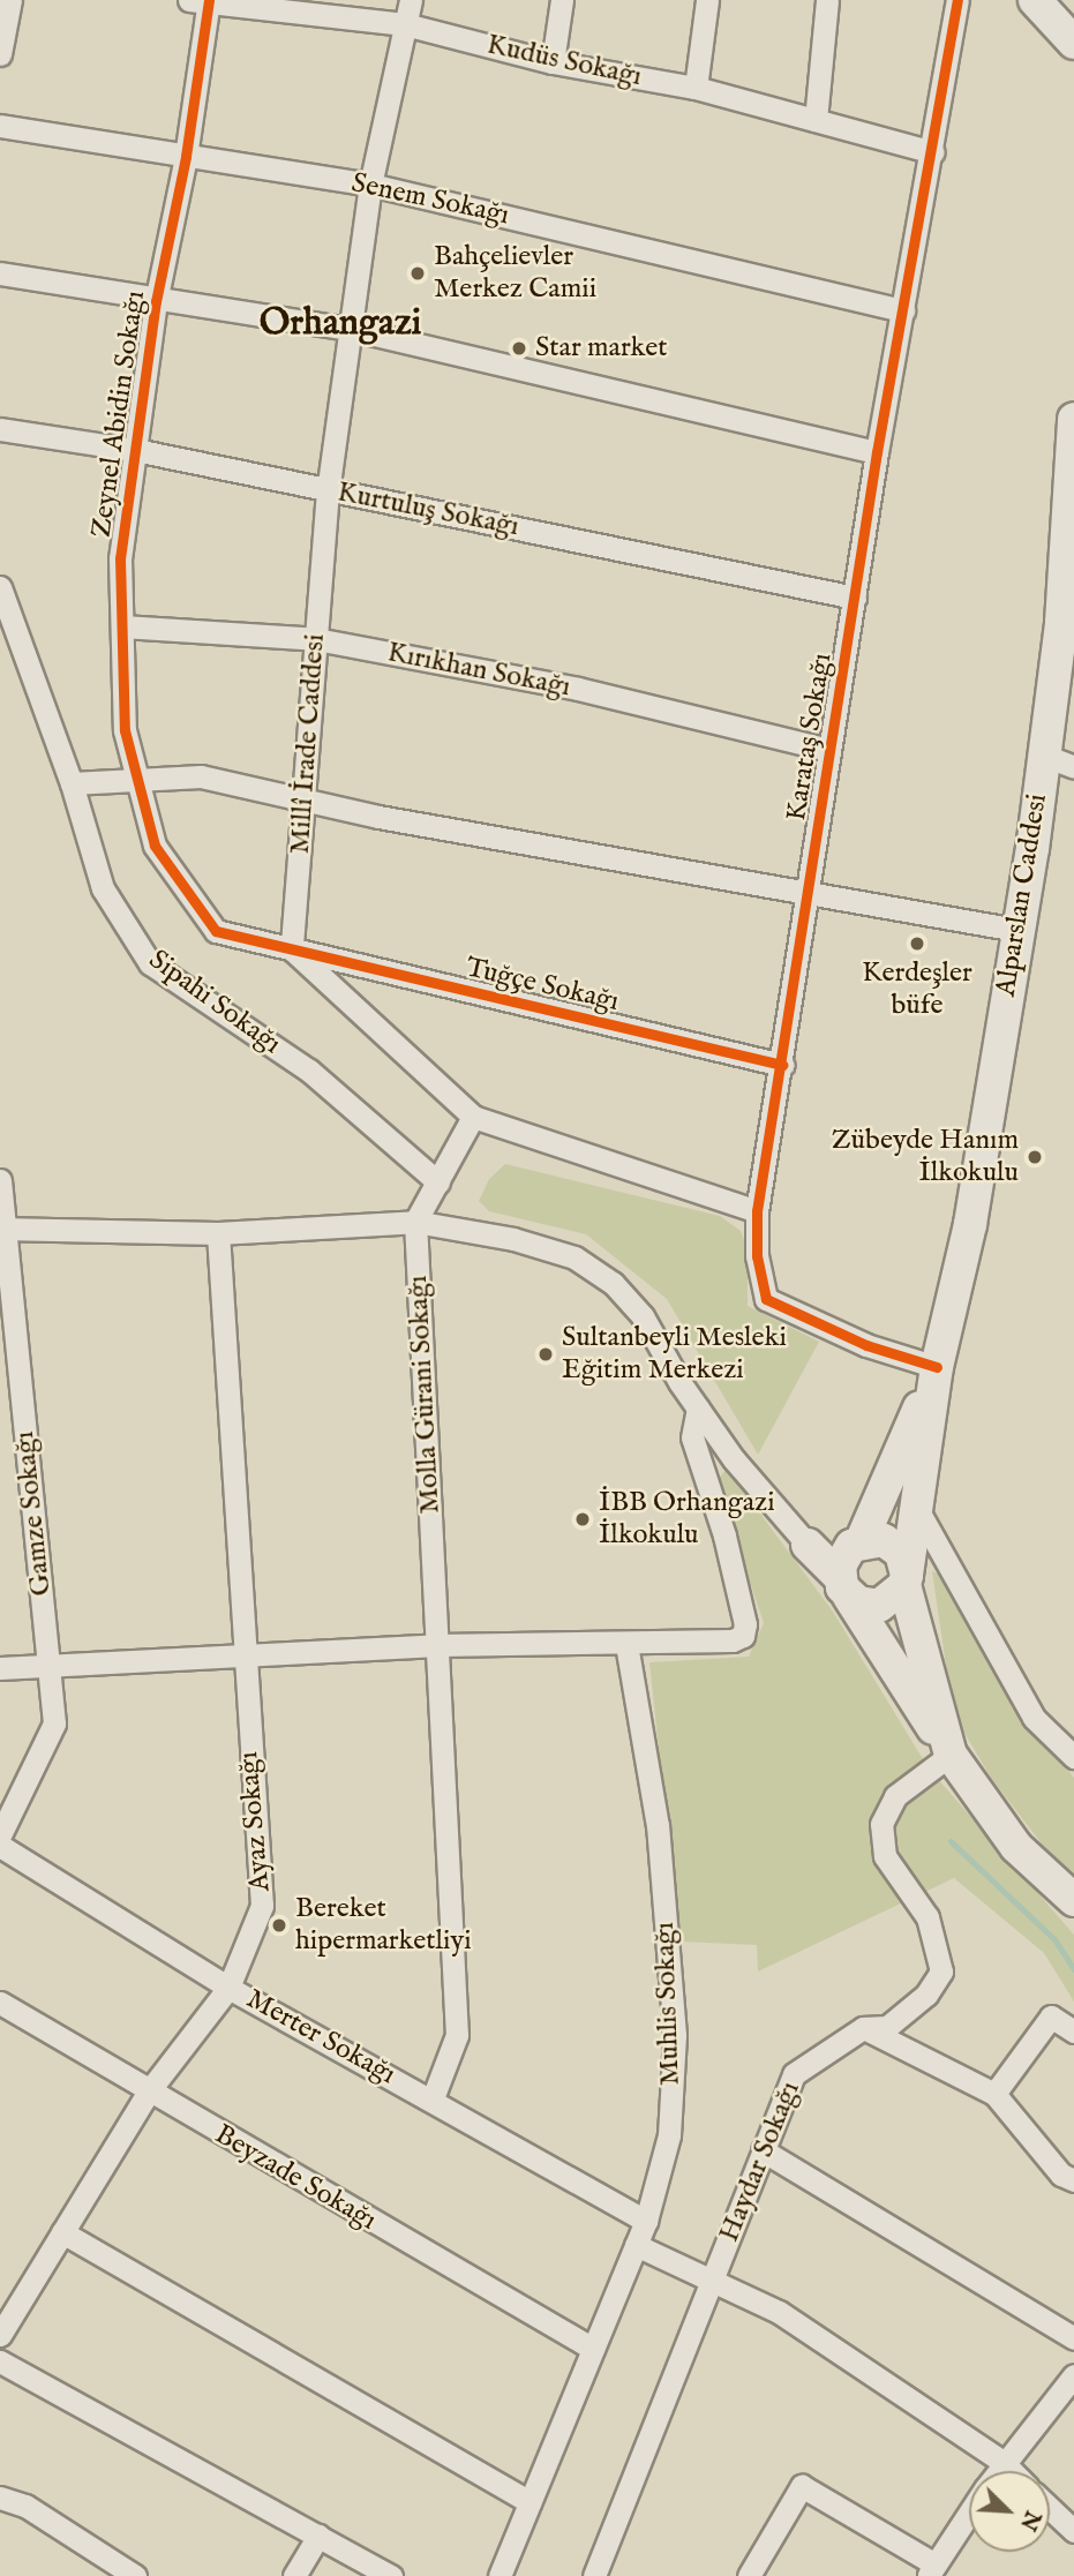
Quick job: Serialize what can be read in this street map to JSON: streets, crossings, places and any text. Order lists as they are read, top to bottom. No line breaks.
{"streets":{"street":["Kudüs Sokağı","Senem Sokağı","Zeynel Abidin Sokağı","Kurtuluş Sokağı","Kırıkhan Sokağı","Karataş Sokağı","Millî İrade Caddesi","Alparslan Caddesi","Tuğçe Sokağı","Sipahi Sokağı","Molla Gürani Sokağı","Gamze Sokağı","Ayaz Sokağı","Muhlis Sokağı","Merter Sokağı","Haydar Sokağı","Beyzade Sokağı"]},"crossings":[["Kudüs Sokağı","Zeynel Abidin Sokağı"],["Kudüs Sokağı","Karataş Sokağı"],["Kudüs Sokağı","Millî İrade Caddesi"],["Senem Sokağı","Zeynel Abidin Sokağı"],["Senem Sokağı","Karataş Sokağı"],["Senem Sokağı","Millî İrade Caddesi"],["Zeynel Abidin Sokağı","Kurtuluş Sokağı"],["Zeynel Abidin Sokağı","Kırıkhan Sokağı"],["Zeynel Abidin Sokağı","Millî İrade Caddesi"],["Zeynel Abidin Sokağı","Tuğçe Sokağı"],["Kurtuluş Sokağı","Karataş Sokağı"],["Kurtuluş Sokağı","Millî İrade Caddesi"],["Kırıkhan Sokağı","Karataş Sokağı"],["Kırıkhan Sokağı","Millî İrade Caddesi"],["Karataş Sokağı","Alparslan Caddesi"],["Karataş Sokağı","Tuğçe Sokağı"],["Millî İrade Caddesi","Tuğçe Sokağı"],["Molla Gürani Sokağı","Merter Sokağı"],["Ayaz Sokağı","Merter Sokağı"],["Ayaz Sokağı","Beyzade Sokağı"],["Muhlis Sokağı","Merter Sokağı"],["Muhlis Sokağı","Beyzade Sokağı"]],"districts":["Orhangazi"],"places":["Bahçelievler Merkez Camii","Star market","Kerdeşler büfe","Zübeyde Hanım İlkokulu","Sultanbeyli Mesleki Eğitim Merkezi","İBB Orhangazi İlkokulu","Bereket hipermarketliyi"],"north":"bottom right"}
